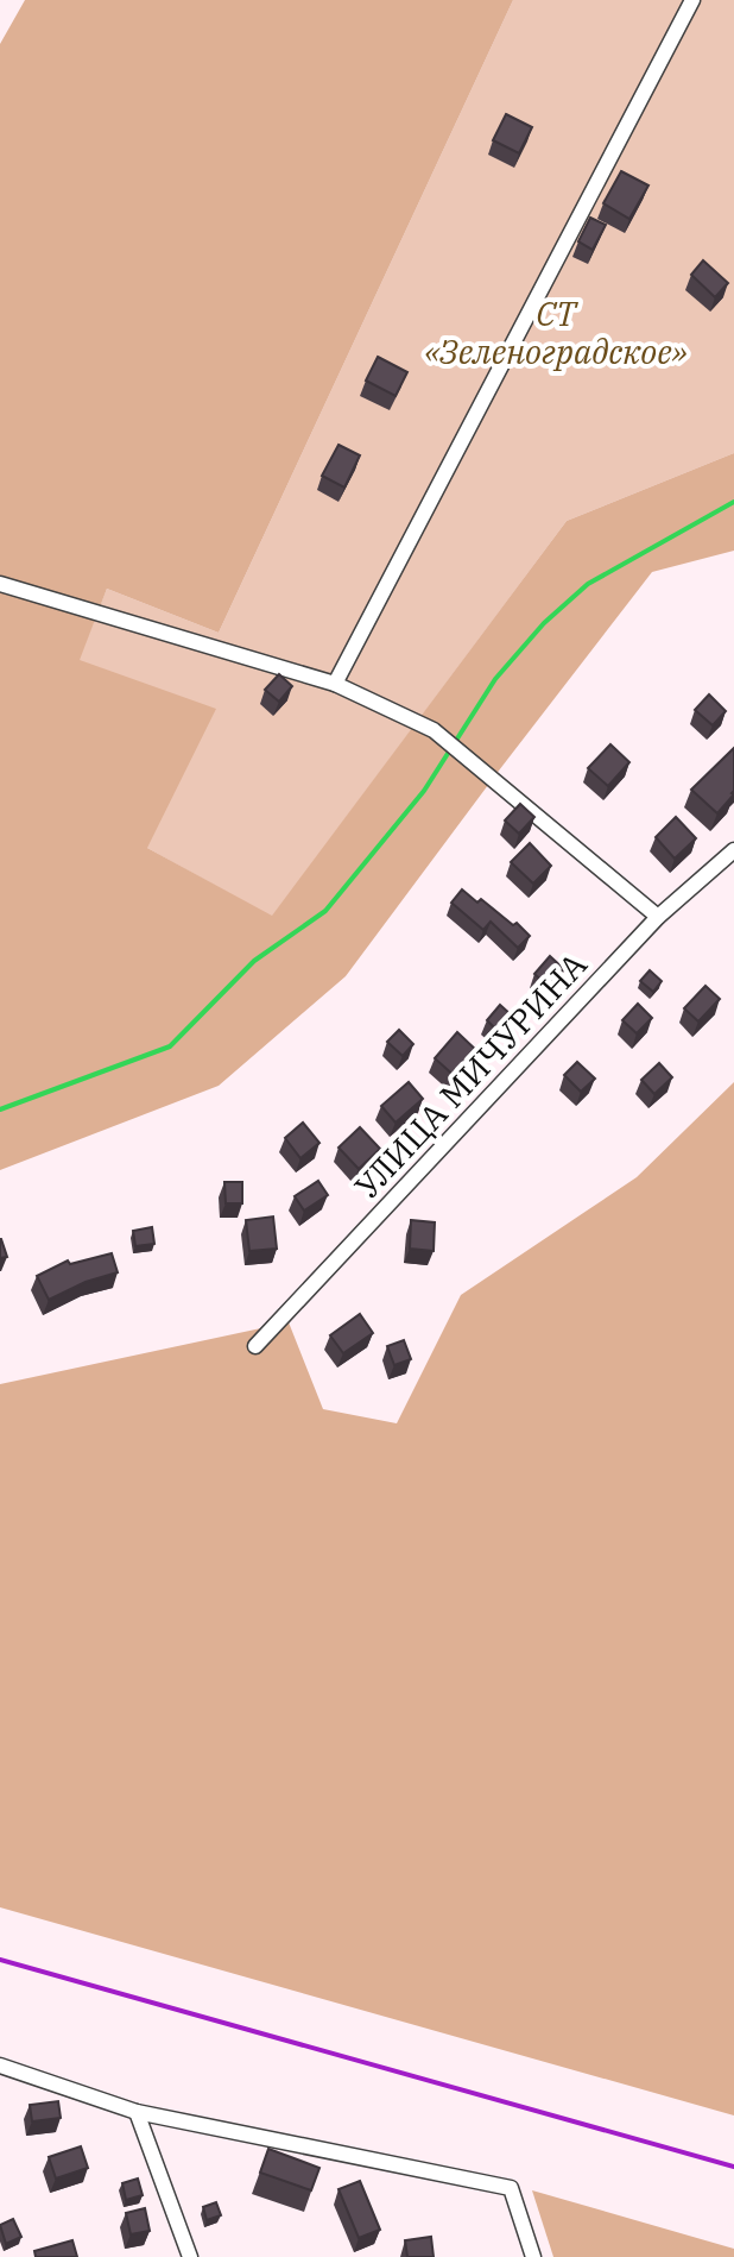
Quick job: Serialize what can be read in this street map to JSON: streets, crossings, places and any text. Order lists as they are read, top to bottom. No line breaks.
{"streets":{"street":["УЛИЦА МИЧУРИНА"]},"parks":["СТ «Зеленоградское»"]}
